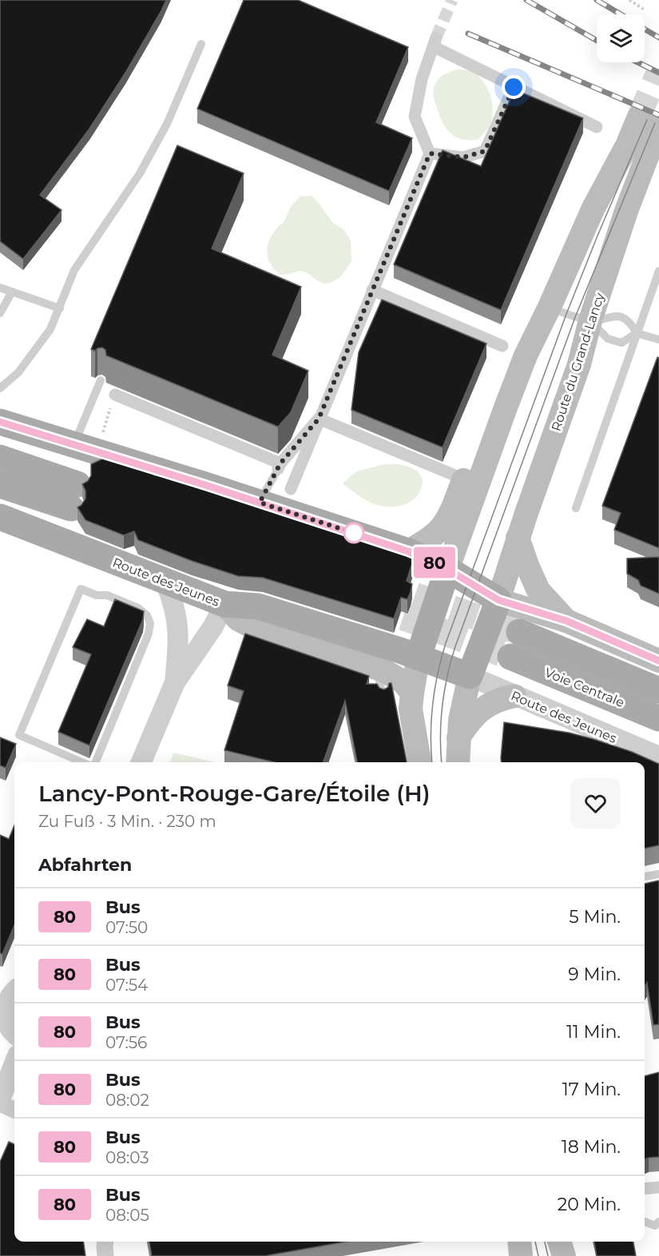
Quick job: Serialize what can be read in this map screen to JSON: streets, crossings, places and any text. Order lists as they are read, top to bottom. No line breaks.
{"streets":{"main road":["Route du Grand-Lancy","Route des Jeunes","Voie Centrale"]},"lines":["bus line 80"],"page":{"on_map":"80","heading":[["Lancy-Pont-Rouge-Gare/Étoile (H)","Zu Fuß · 3 Min. · 230 m"],"Abfahrten"],"list":[{"mark":"80","name":"Bus","note":"07:50","value":"5 Min."},{"mark":"80","name":"Bus","note":"07:54","value":"9 Min."},{"mark":"80","name":"Bus","note":"07:56","value":"11 Min."},{"mark":"80","name":"Bus","note":"08:02","value":"17 Min."},{"mark":"80","name":"Bus","note":"08:03","value":"18 Min."},{"mark":"80","name":"Bus","note":"08:05","value":"20 Min."}]}}
